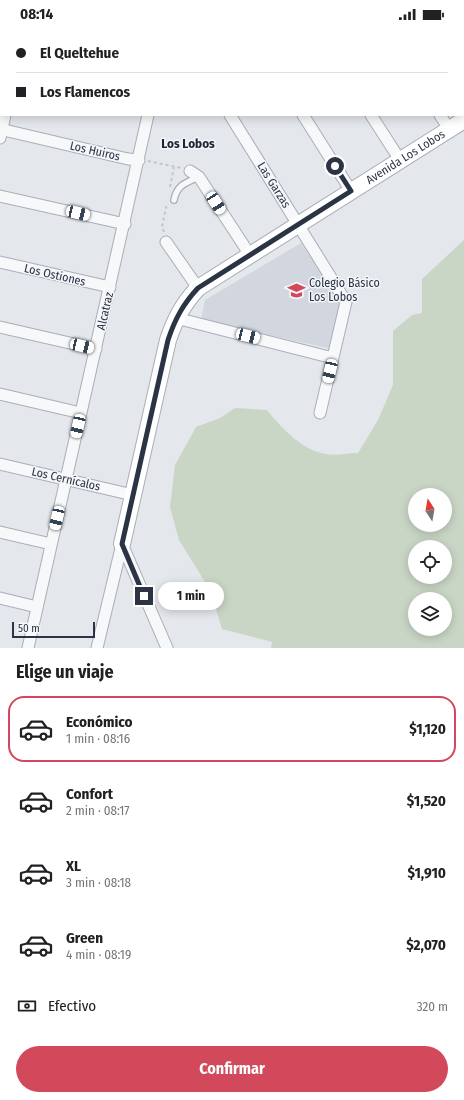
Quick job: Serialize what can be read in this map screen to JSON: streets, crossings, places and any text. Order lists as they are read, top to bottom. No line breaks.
{"streets":{"street":["Los Huiros","Avenida Los Lobos","Las Garzas","Los Ostiones","Alcatraz","Los Cernícalos"]},"crossings":[["Los Huiros","Alcatraz"],["Avenida Los Lobos","Las Garzas"],["Avenida Los Lobos","Los Cernícalos"],["Los Ostiones","Alcatraz"],["Alcatraz","Los Cernícalos"]],"districts":["Los Lobos"],"places":{"school or university":["Colegio Básico Los Lobos"]},"scale_bar":"50 m","north":"top","page":{"status":"08:14","banner":["El Queltehue","Los Flamencos"],"bubble":"1 min","scale":"50 m","heading":"Elige un viaje","list":[{"name":"Económico","note":"1 min · 08:16","value":"$1,120"},{"name":"Confort","note":"2 min · 08:17","value":"$1,520"},{"name":"XL","note":"3 min · 08:18","value":"$1,910"},{"name":"Green","note":"4 min · 08:19","value":"$2,070"}],"pay":["Efectivo","320 m"],"buttons":"Confirmar"}}
